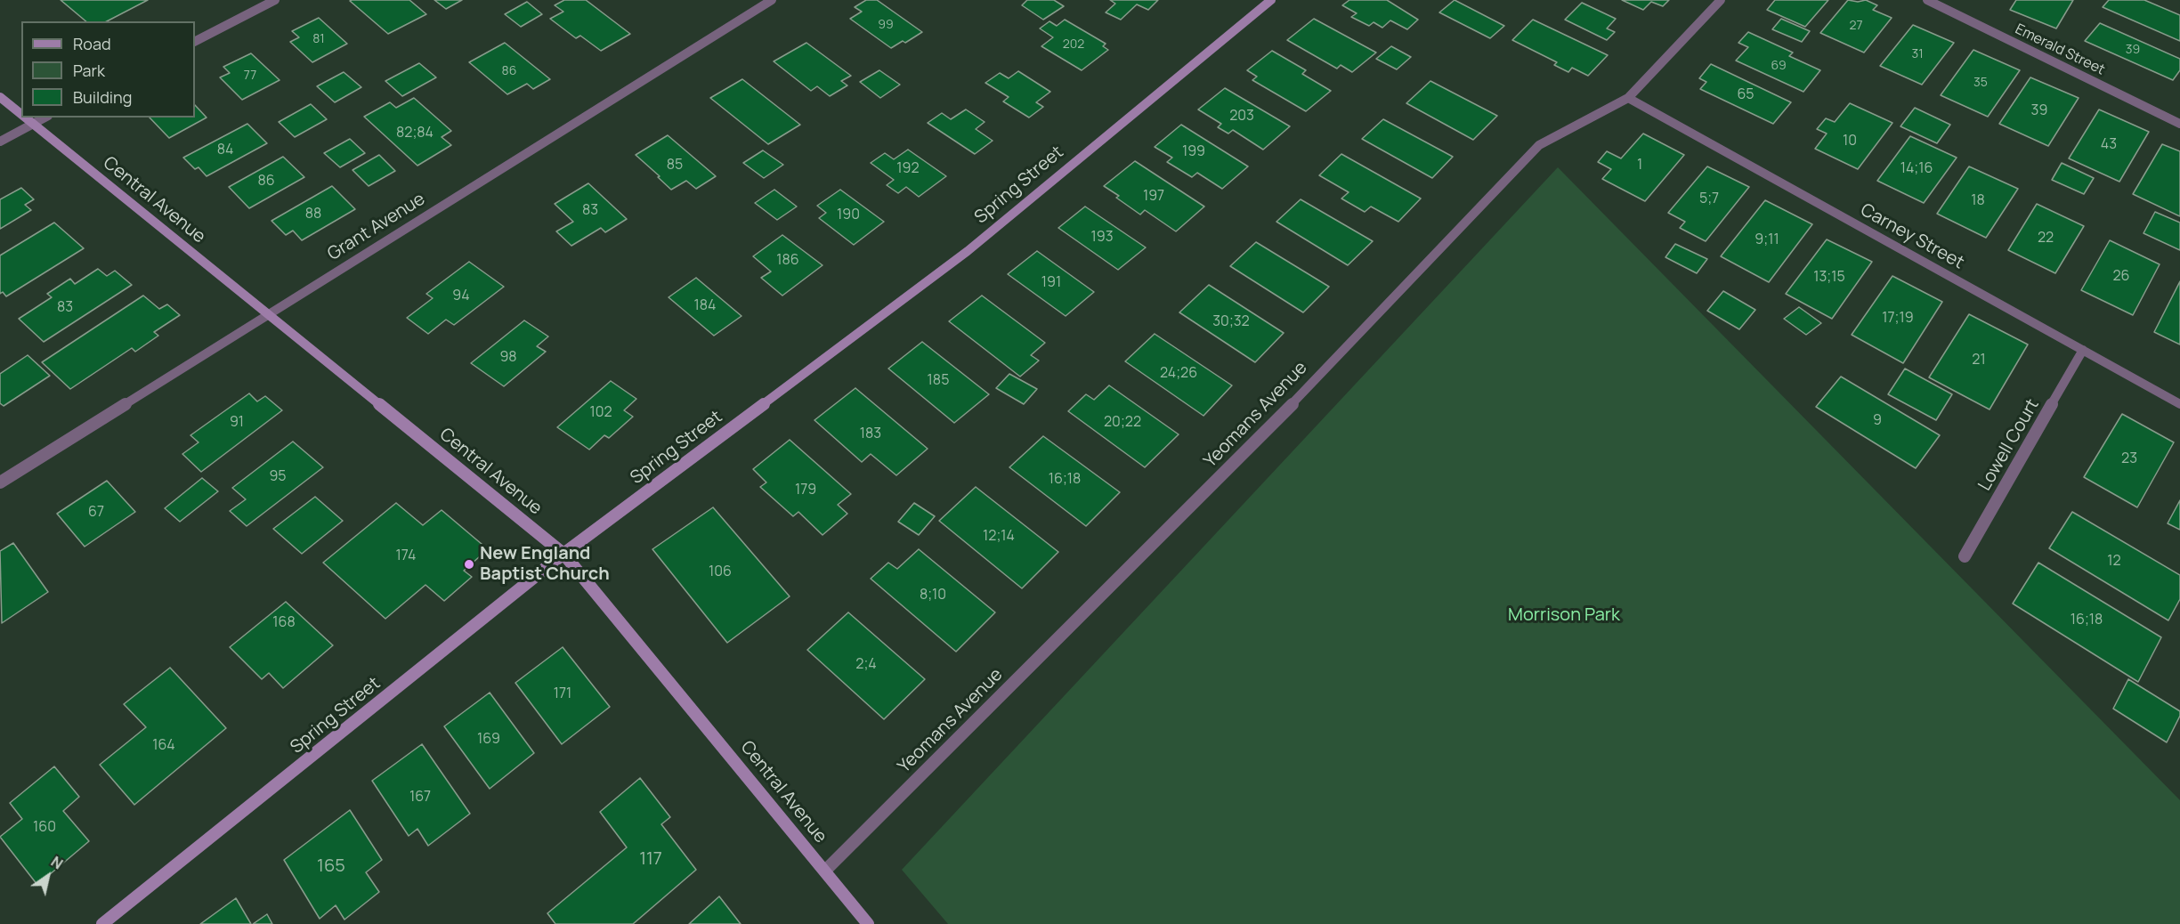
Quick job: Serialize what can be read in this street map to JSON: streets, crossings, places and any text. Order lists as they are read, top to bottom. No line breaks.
{"streets":{"street":["Emerald Street","Spring Street","Central Avenue","Grant Avenue","Carney Street","Yeomans Avenue","Lowell Court"]},"crossings":[["Spring Street","Central Avenue"],["Central Avenue","Grant Avenue"],["Central Avenue","Yeomans Avenue"],["Carney Street","Yeomans Avenue"],["Carney Street","Lowell Court"]],"parks":["Morrison Park"],"places":["New England Baptist Church"],"house_numbers":["99","27","81","202","39","31","69","86","77","35","65","39","203","82;84","10","43","84","199","85","1","192","14;16","86","197","5;7","18","83","88","190","193","22","9;11","186","26","13;15","191","94","184","83","17;19","30;32","98","21","24;26","185","102","9","91","20;22","183","23","95","16;18","179","67","12;14","174","12","106","8;10","16;18","168","2;4","171","169","164","167","160","117","165"],"legend":["Road","Park","Building"],"north":"top right"}
